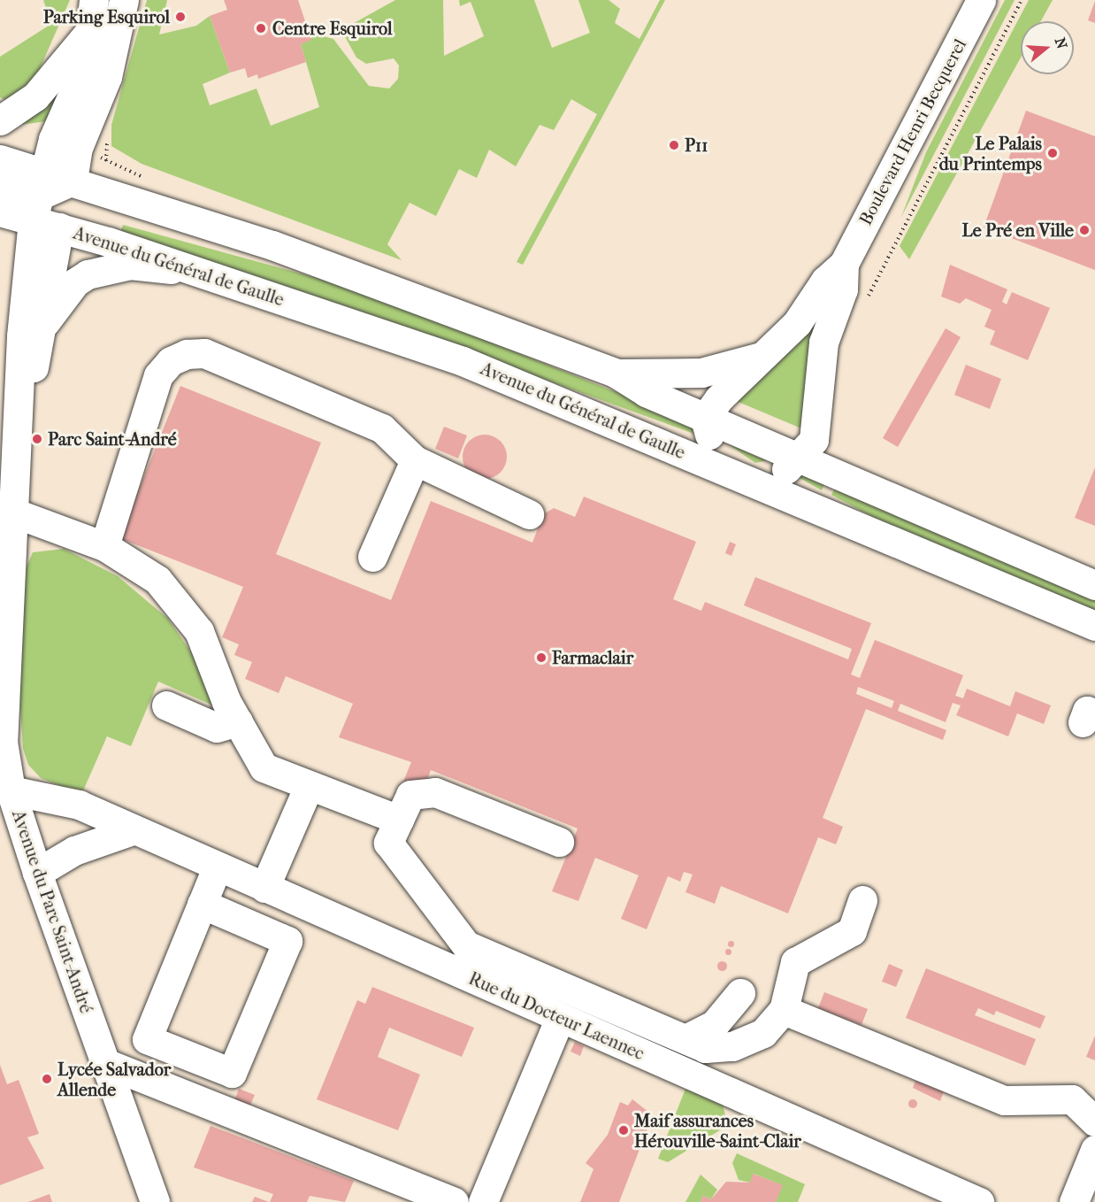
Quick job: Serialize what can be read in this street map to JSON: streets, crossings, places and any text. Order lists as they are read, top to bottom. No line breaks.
{"streets":{"main road":["Boulevard Henri Becquerel","Avenue du Général de Gaulle","Avenue du Parc Saint-André","Rue du Docteur Laennec"]},"crossings":[["Avenue du Parc Saint-André","Rue du Docteur Laennec"]],"places":["Parking Esquirol","Centre Esquirol","P11","Le Palais du Printemps","Le Pré en Ville","Parc Saint-André","Farmaclair","Lycée Salvador Allende","Maif assurances Hérouville-Saint-Clair"],"north":"right"}
